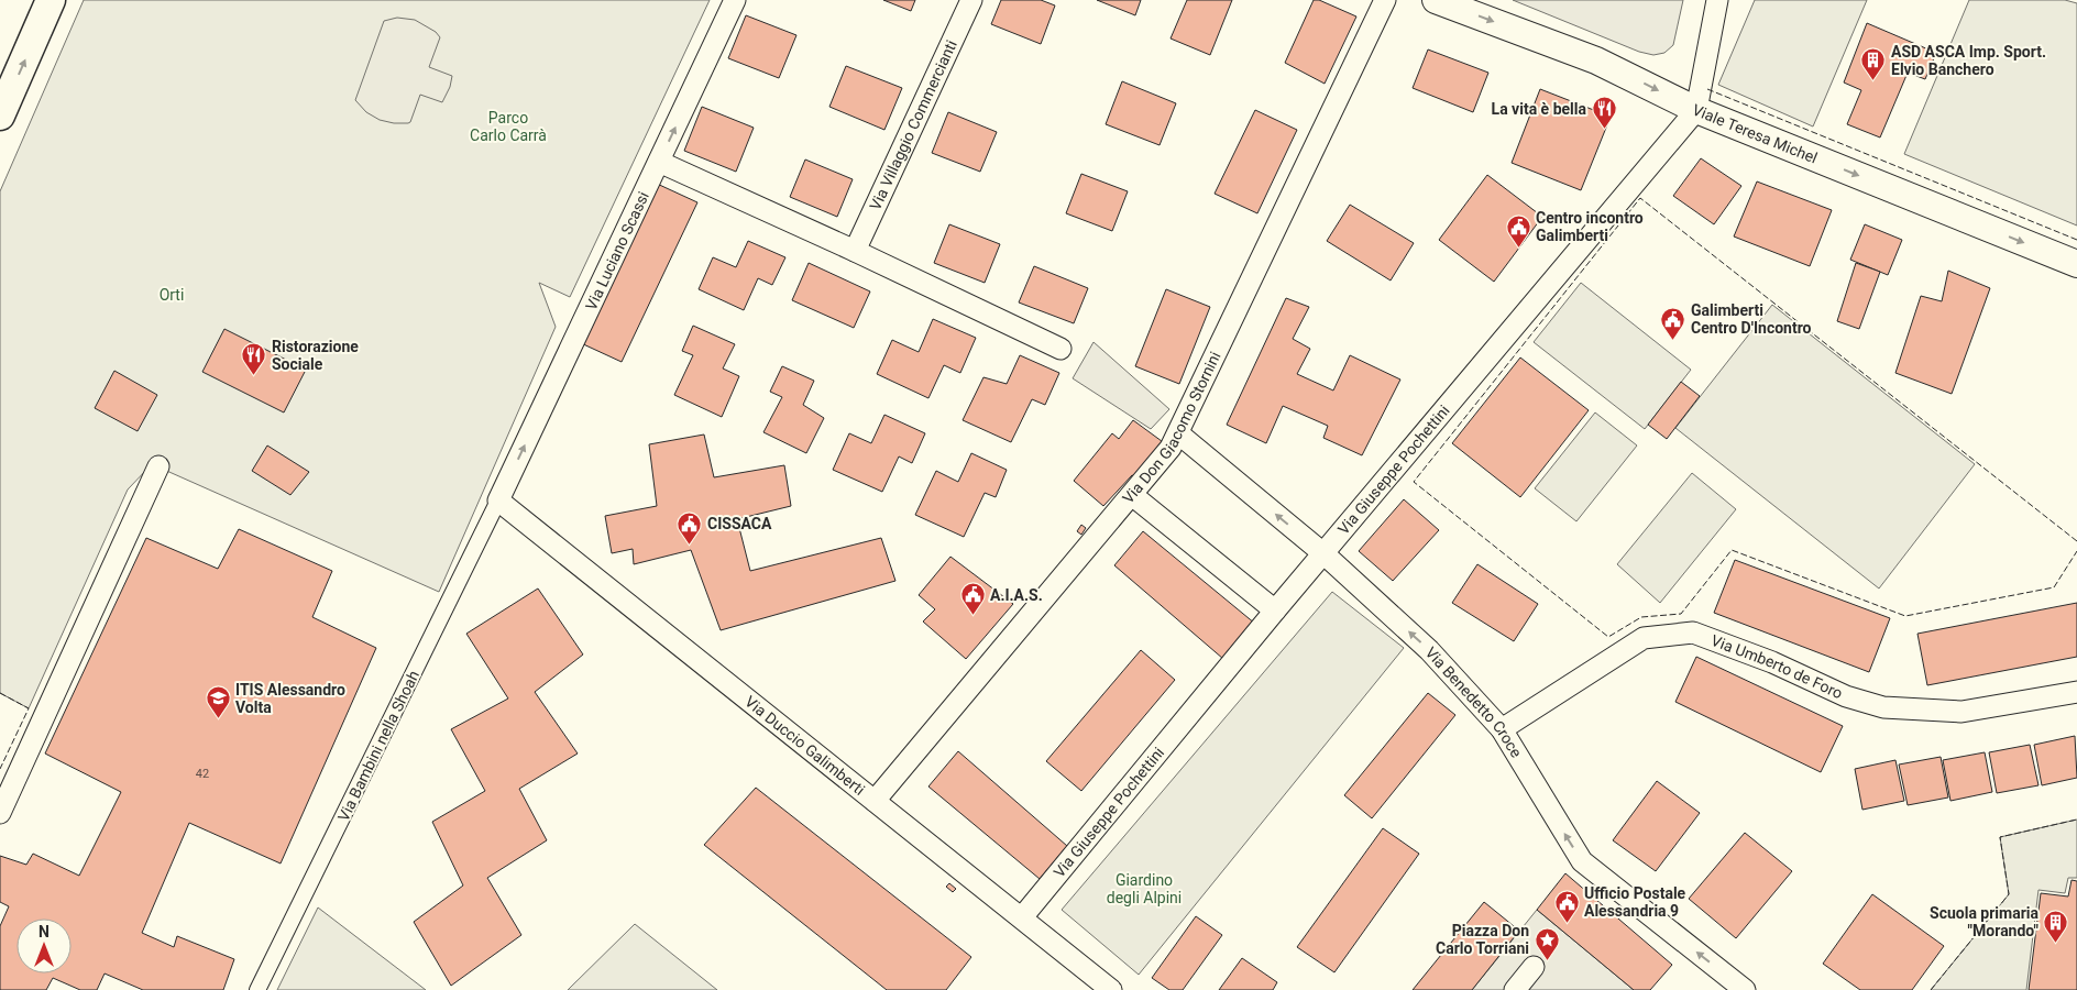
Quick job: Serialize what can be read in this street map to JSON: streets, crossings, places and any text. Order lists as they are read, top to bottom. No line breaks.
{"streets":{"street":["Via Villaggio Commercianti","Viale Teresa Michel","Via Luciano Scassi","Via Don Giacomo Stornini","Via Giuseppe Pochettini","Via Umberto de Foro","Via Benedetto Croce","Via Bambini nella Shoah","Via Duccio Galimberti"]},"crossings":[["Viale Teresa Michel","Via Giuseppe Pochettini"],["Via Luciano Scassi","Via Bambini nella Shoah"],["Via Luciano Scassi","Via Duccio Galimberti"],["Via Don Giacomo Stornini","Via Benedetto Croce"],["Via Don Giacomo Stornini","Via Duccio Galimberti"],["Via Giuseppe Pochettini","Via Benedetto Croce"],["Via Giuseppe Pochettini","Via Duccio Galimberti"],["Via Umberto de Foro","Via Benedetto Croce"],["Via Bambini nella Shoah","Via Duccio Galimberti"]],"one_way":["Viale Teresa Michel","Via Luciano Scassi","Via Benedetto Croce"],"parks":["Parco Carlo Carrà","Orti","Giardino degli Alpini"],"places":{"building":["ASD ASCA Imp. Sport. Elvio Banchero","Scuola primaria \"Morando\""],"restaurant":["La vita è bella","Ristorazione Sociale"],"public building":["Centro incontro Galimberti","Galimberti Centro D'Incontro","CISSACA","A.I.A.S.","Ufficio Postale Alessandria 9"],"school or university":["ITIS Alessandro Volta"],"place":["Piazza Don Carlo Torriani"]},"house_numbers":["42"],"north":"top"}
